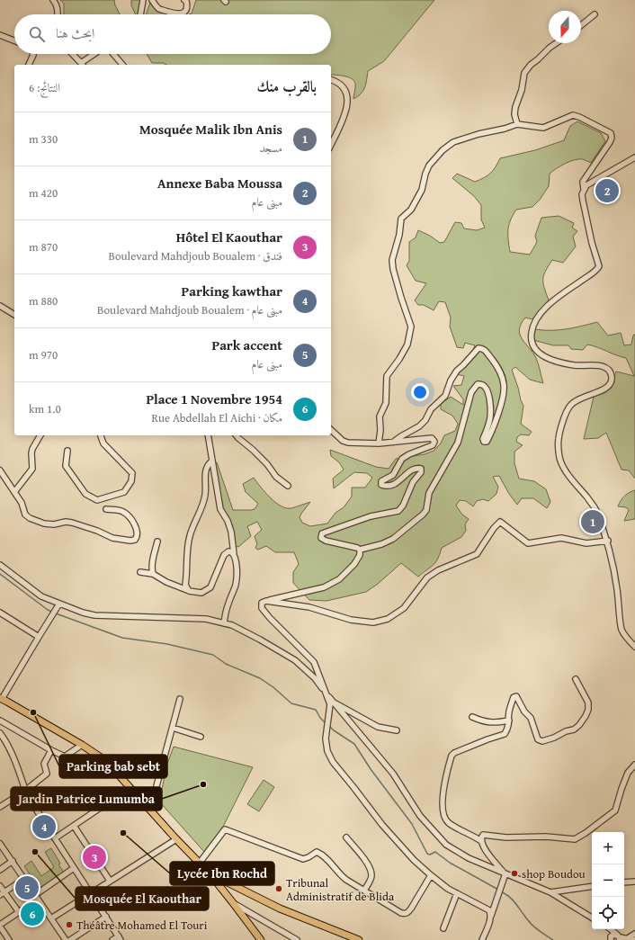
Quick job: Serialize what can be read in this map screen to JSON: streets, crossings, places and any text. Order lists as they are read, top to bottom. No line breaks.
{"places":["Parking bab sebt","Jardin Patrice Lumumba","Lycée Ibn Rochd","Mosquée El Kaouthar","shop Boudou","Tribunal Administratif de Blida","Théâtre Mohamed El Touri"],"north":"bottom","page":{"search":"ابحث هنا","heading":["بالقرب منك","النتائج: 6"],"list":[{"mark":"1","name":"Mosquée Malik Ibn Anis","note":"مسجد","value":"330 m"},{"mark":"2","name":"Annexe Baba Moussa","note":"مبنى عام","value":"420 m"},{"mark":"3","name":"Hôtel El Kaouthar","note":"فندق · Boulevard Mahdjoub Boualem","value":"870 m"},{"mark":"4","name":"Parking kawthar","note":"مبنى عام · Boulevard Mahdjoub Boualem","value":"880 m"},{"mark":"5","name":"Park accent","note":"مبنى عام","value":"970 m"},{"mark":"6","name":"Place 1 Novembre 1954","note":"مكان · Rue Abdellah El Aichi","value":"1.0 km"}],"pins":["2","1","4","3","5","6"],"map_buttons":["+","−"]}}
